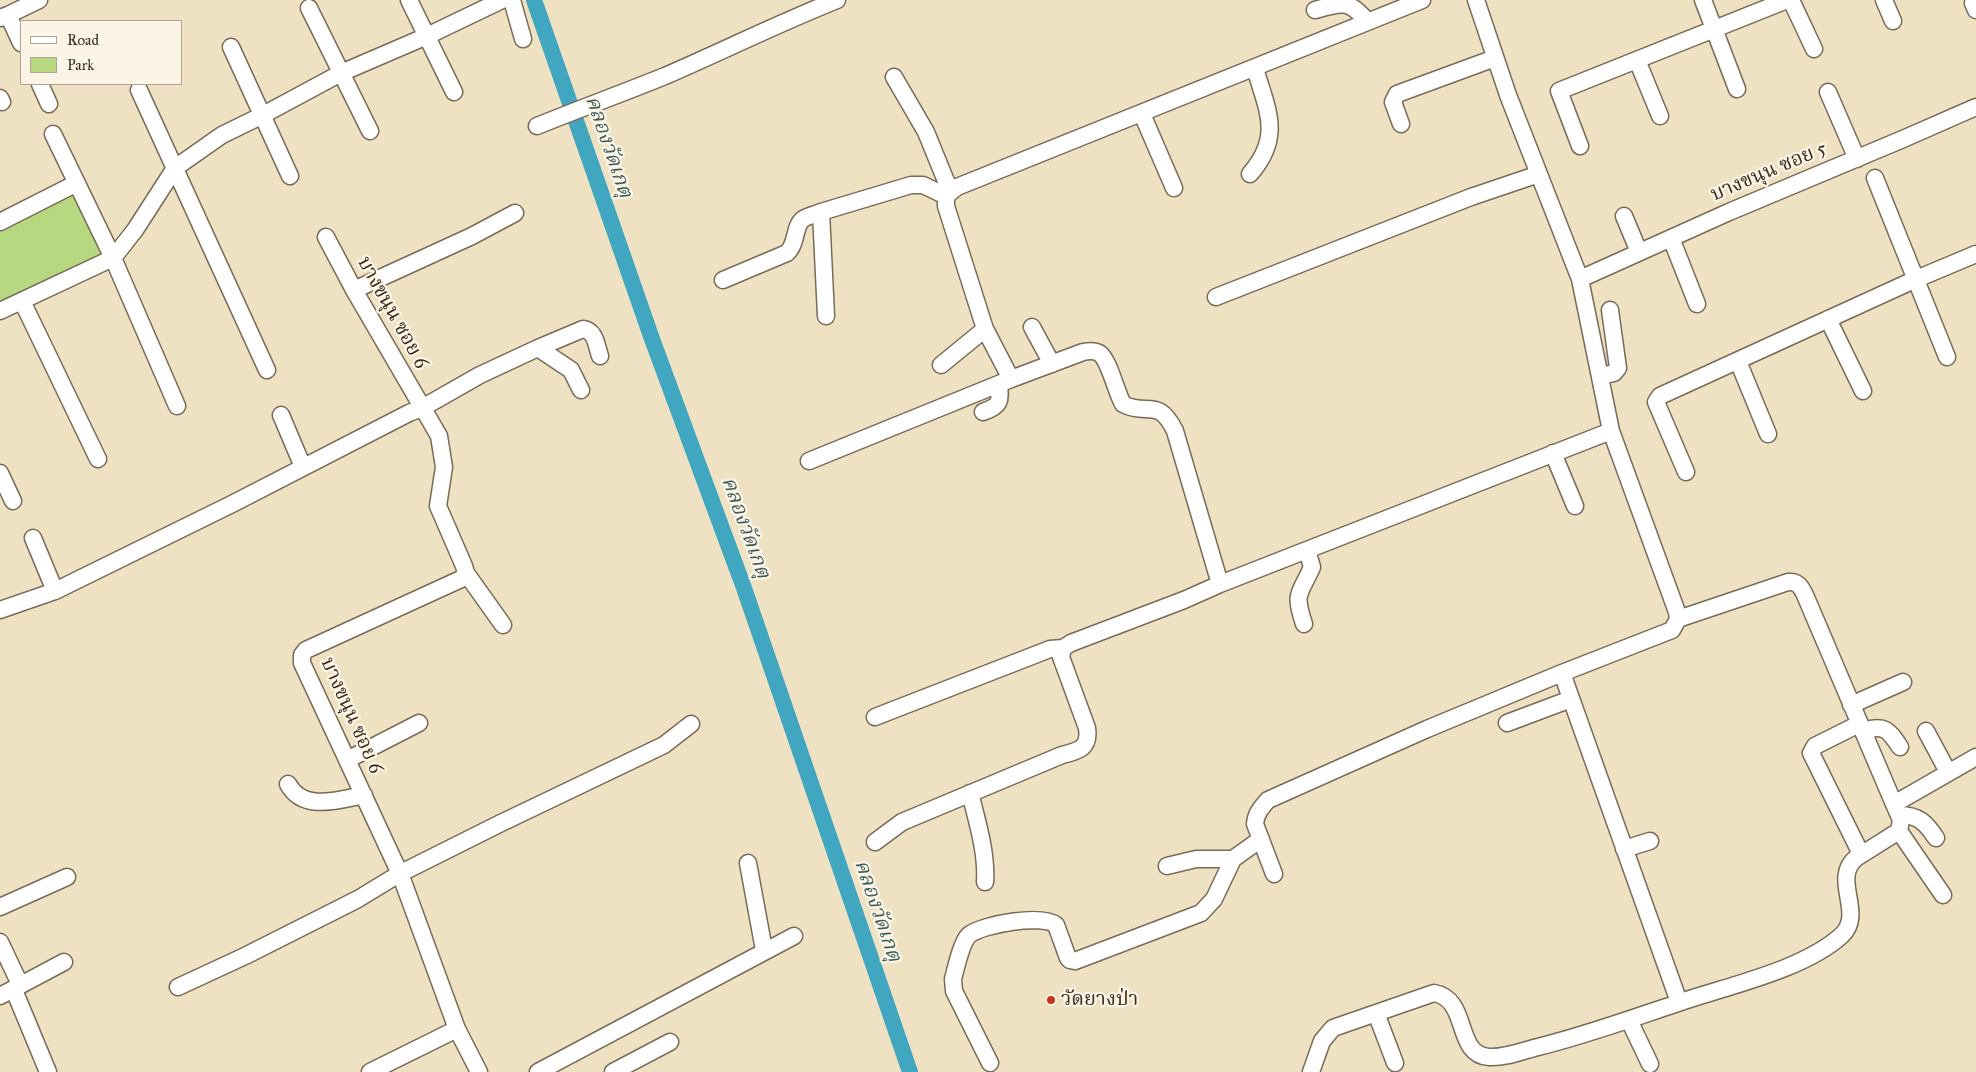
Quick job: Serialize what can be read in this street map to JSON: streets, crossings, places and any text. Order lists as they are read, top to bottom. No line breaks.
{"streets":{"street":["บางขนุน ซอย 5","บางขนุน ซอย 6"]},"water":["คลองวัดเกตุ"],"places":["วัดยางป่า"],"legend":["Road","Park"]}
